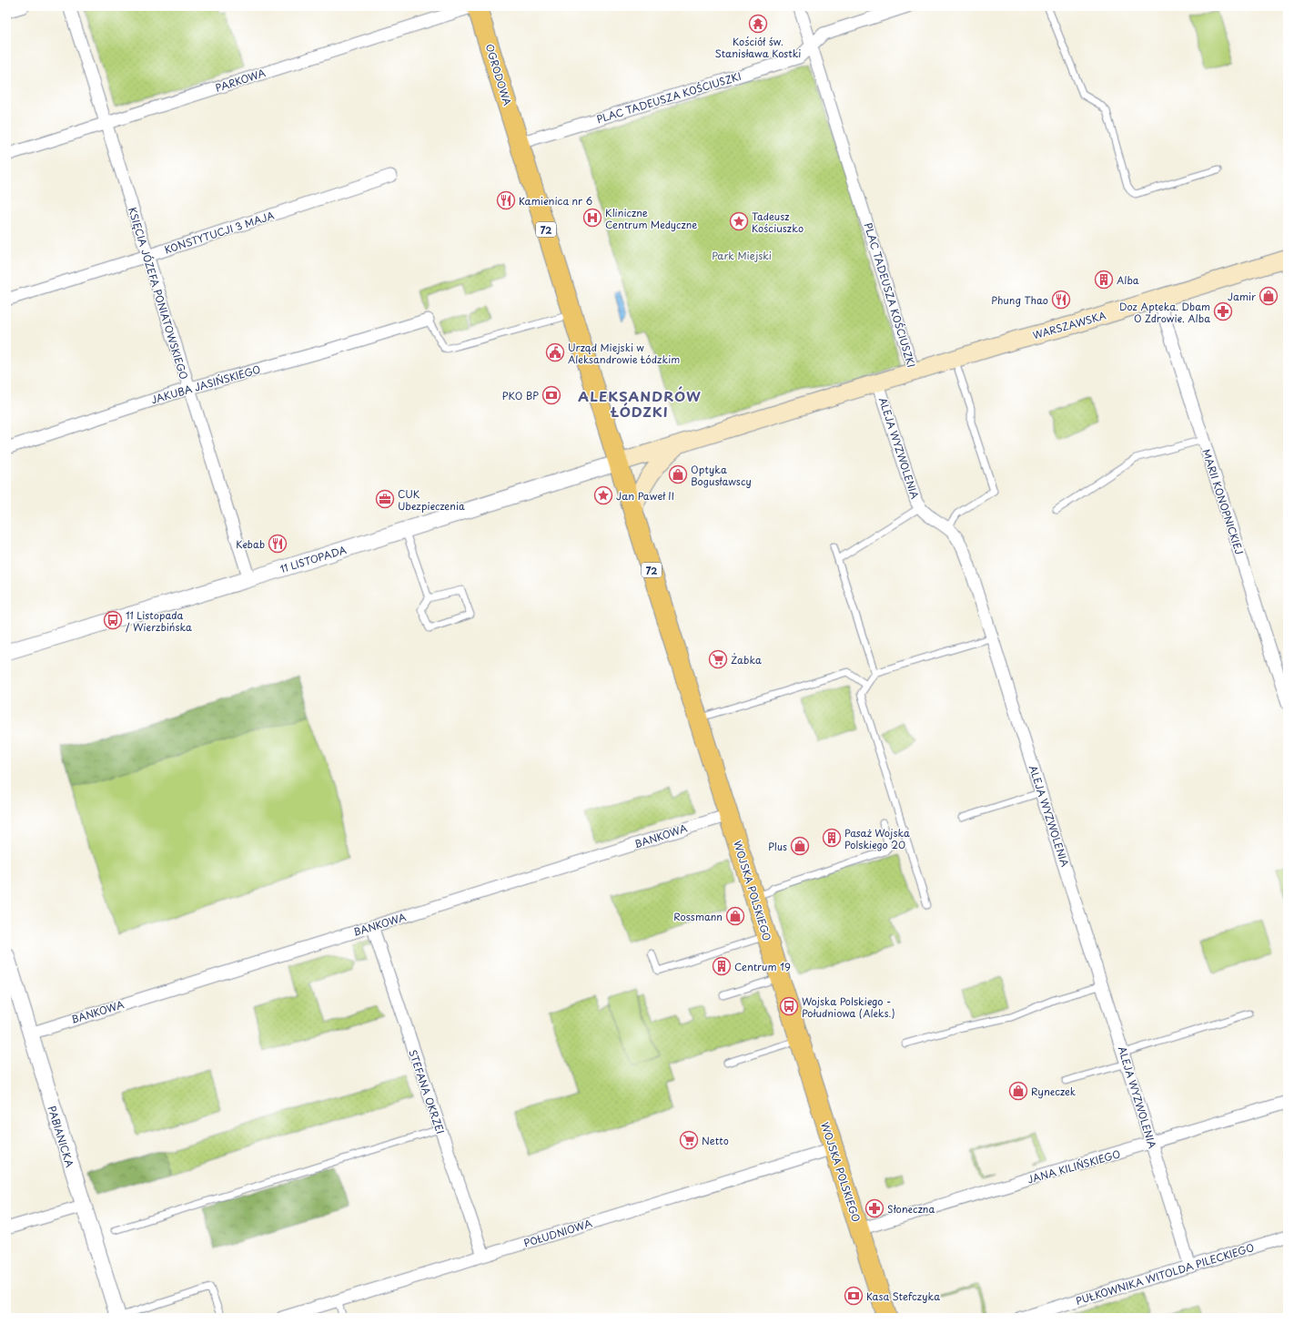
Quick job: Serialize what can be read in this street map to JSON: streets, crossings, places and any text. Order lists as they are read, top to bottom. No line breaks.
{"streets":{"main road":["OGRODOWA","PLAC TADEUSZA KOŚCIUSZKI","72","WARSZAWSKA","WOJSKA POLSKIEGO"],"street":["PARKOWA","KONSTYTUCJI 3 MAJA","KSIĘCIA JÓZEFA PONIATOWSKIEGO","JAKUBA JASIŃSKIEGO","ALEJA WYZWOLENIA","MARII KONOPNICKIEJ","11 LISTOPADA","BANKOWA","STEFANA OKRZEI","PABIANICKA","JANA KILIŃSKIEGO","POŁUDNIOWA","PUŁKOWNIKA WITOLDA PILECKIEGO"]},"crossings":[["OGRODOWA","PLAC TADEUSZA KOŚCIUSZKI"],["OGRODOWA","72"],["PARKOWA","KSIĘCIA JÓZEFA PONIATOWSKIEGO"],["PLAC TADEUSZA KOŚCIUSZKI","72"],["PLAC TADEUSZA KOŚCIUSZKI","WARSZAWSKA"],["PLAC TADEUSZA KOŚCIUSZKI","ALEJA WYZWOLENIA"],["PLAC TADEUSZA KOŚCIUSZKI","11 LISTOPADA"],["PLAC TADEUSZA KOŚCIUSZKI","WOJSKA POLSKIEGO"],["72","11 LISTOPADA"],["72","WOJSKA POLSKIEGO"],["KONSTYTUCJI 3 MAJA","KSIĘCIA JÓZEFA PONIATOWSKIEGO"],["KSIĘCIA JÓZEFA PONIATOWSKIEGO","JAKUBA JASIŃSKIEGO"],["KSIĘCIA JÓZEFA PONIATOWSKIEGO","11 LISTOPADA"],["WARSZAWSKA","MARII KONOPNICKIEJ"],["ALEJA WYZWOLENIA","JANA KILIŃSKIEGO"],["ALEJA WYZWOLENIA","PUŁKOWNIKA WITOLDA PILECKIEGO"],["11 LISTOPADA","WOJSKA POLSKIEGO"],["BANKOWA","WOJSKA POLSKIEGO"],["BANKOWA","STEFANA OKRZEI"],["BANKOWA","PABIANICKA"],["WOJSKA POLSKIEGO","JANA KILIŃSKIEGO"],["WOJSKA POLSKIEGO","POŁUDNIOWA"],["STEFANA OKRZEI","POŁUDNIOWA"]],"districts":["ALEKSANDRÓW ŁÓDZKI"],"parks":["Park Miejski"],"places":{"temple":["Kościół św. Stanisława Kostki"],"restaurant":["Kamienica nr 6","Phung Thao","Kebab"],"hospital":["Kliniczne Centrum Medyczne"],"place":["Tadeusz Kościuszko","Jan Paweł II"],"building":["Alba","Pasaż Wojska Polskiego 20","Centrum 19"],"shop":["Jamir","Optyka Bogusławscy","Plus","Rossmann","Ryneczek"],"pharmacy":["Doz Apteka. Dbam O Zdrowie. Alba","Słoneczna"],"public building":["Urząd Miejski w Aleksandrowie Łódzkim"],"bank":["PKO BP","Kasa Stefczyka"],"office":["CUK Ubezpieczenia"],"bus stop":["11 Listopada / Wierzbińska","Wojska Polskiego - Południowa (Aleks.)"],"supermarket":["Żabka","Netto"]}}
